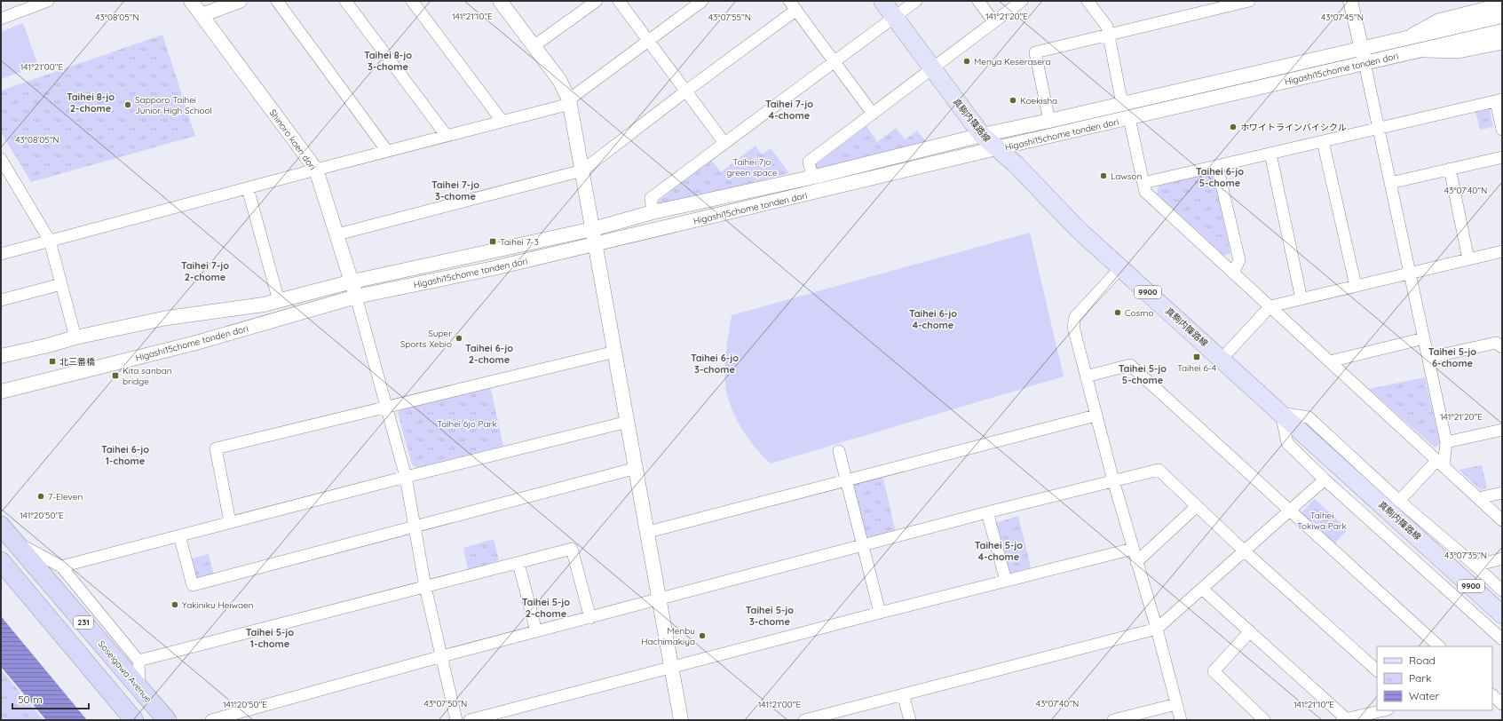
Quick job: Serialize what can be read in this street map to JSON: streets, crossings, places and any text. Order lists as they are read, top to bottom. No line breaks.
{"streets":{"highway":["231","Soseigawa Avenue"],"main road":["真駒内篠路線","9900"],"street":["Higashi15chome tonden dori","Shinoro koen dori"]},"crossings":[["Higashi15chome tonden dori","真駒内篠路線"],["Higashi15chome tonden dori","Shinoro koen dori"]],"districts":["Taihei 8-jo 3-chome","Taihei 8-jo 2-chome","Taihei 7-jo 4-chome","Taihei 6-jo 5-chome","Taihei 7-jo 3-chome","Taihei 7-jo 2-chome","Taihei 6-jo 4-chome","Taihei 6-jo 2-chome","Taihei 5-jo 6-chome","Taihei 6-jo 3-chome","Taihei 5-jo 5-chome","Taihei 6-jo 1-chome","Taihei 5-jo 4-chome","Taihei 5-jo 2-chome","Taihei 5-jo 3-chome","Taihei 5-jo 1-chome"],"parks":["Taihei 7jo green space","Taihei 6jo Park","Taihei Tokiwa Park"],"places":{"other":["Menya Keserasera","Koekisha","Sapporo Taihei Junior High School","ホワイトラインバイシクル","Lawson","Cosmo","Super Sports Xebio","7-Eleven","Yakiniku Heiwaen","Menbu Hachimakiya"],"transit":["Taihei 7-3","Taihei 6-4","北三番橋","Kita sanban bridge"]},"legend":["Road","Park","Water"],"scale_bar":"50 m","coordinates":["141°21'10\"E","141°21'20\"E","43°08'05\"N","43°07'55\"N","43°07'45\"N","141°21'00\"E","43°07'40\"N","141°20'50\"E","43°07'35\"N","43°07'50\"N"]}
